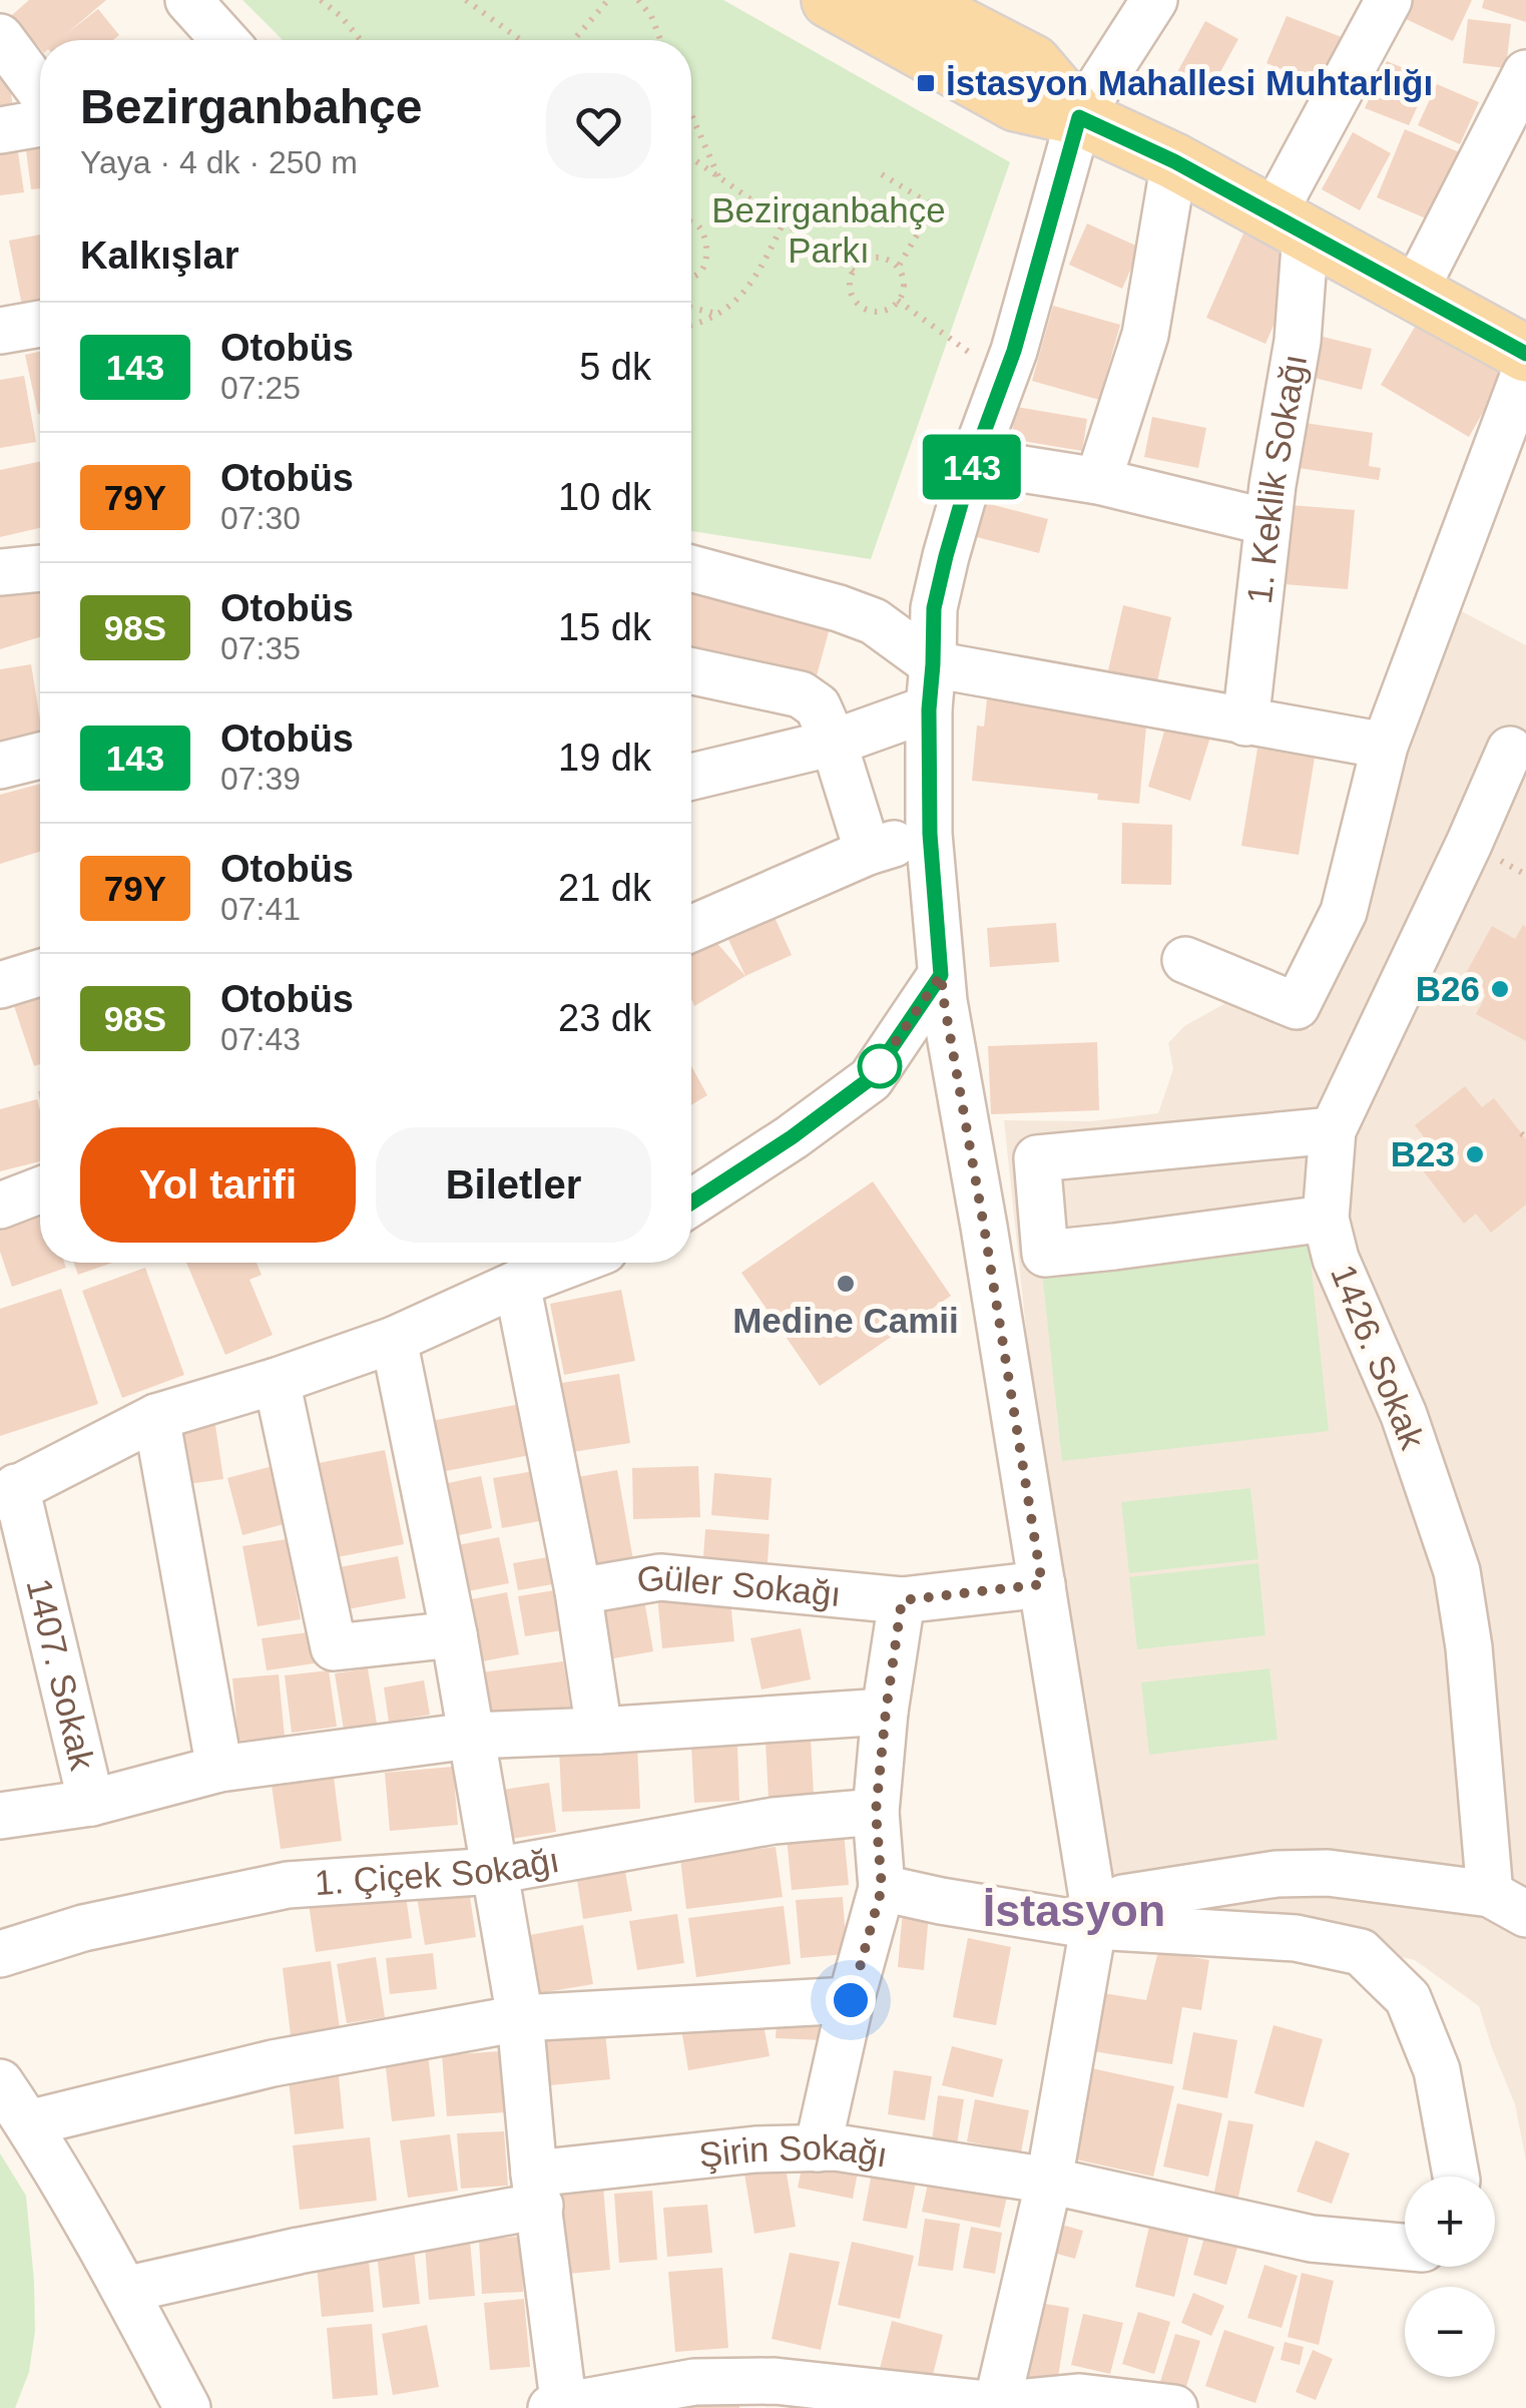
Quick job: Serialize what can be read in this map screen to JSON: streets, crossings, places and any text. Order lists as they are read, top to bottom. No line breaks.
{"streets":{"street":["1. Keklik Sokağı","1426. Sokak","Güler Sokağı","1407. Sokak","1. Çiçek Sokağı","Şirin Sokağı"]},"districts":["İstasyon"],"parks":["Bezirganbahçe Parkı"],"places":{"transit":["İstasyon Mahallesi Muhtarlığı"],"other":["B26","B23","Medine Camii"]},"lines":["bus line 143"],"page":{"on_map":"143","heading":[["Bezirganbahçe","Yaya · 4 dk · 250 m"],"Kalkışlar"],"list":[{"mark":"143","name":"Otobüs","note":"07:25","value":"5 dk"},{"mark":"79Y","name":"Otobüs","note":"07:30","value":"10 dk"},{"mark":"98S","name":"Otobüs","note":"07:35","value":"15 dk"},{"mark":"143","name":"Otobüs","note":"07:39","value":"19 dk"},{"mark":"79Y","name":"Otobüs","note":"07:41","value":"21 dk"},{"mark":"98S","name":"Otobüs","note":"07:43","value":"23 dk"}],"buttons":["Yol tarifi","Biletler"],"map_buttons":["+","−"]}}
